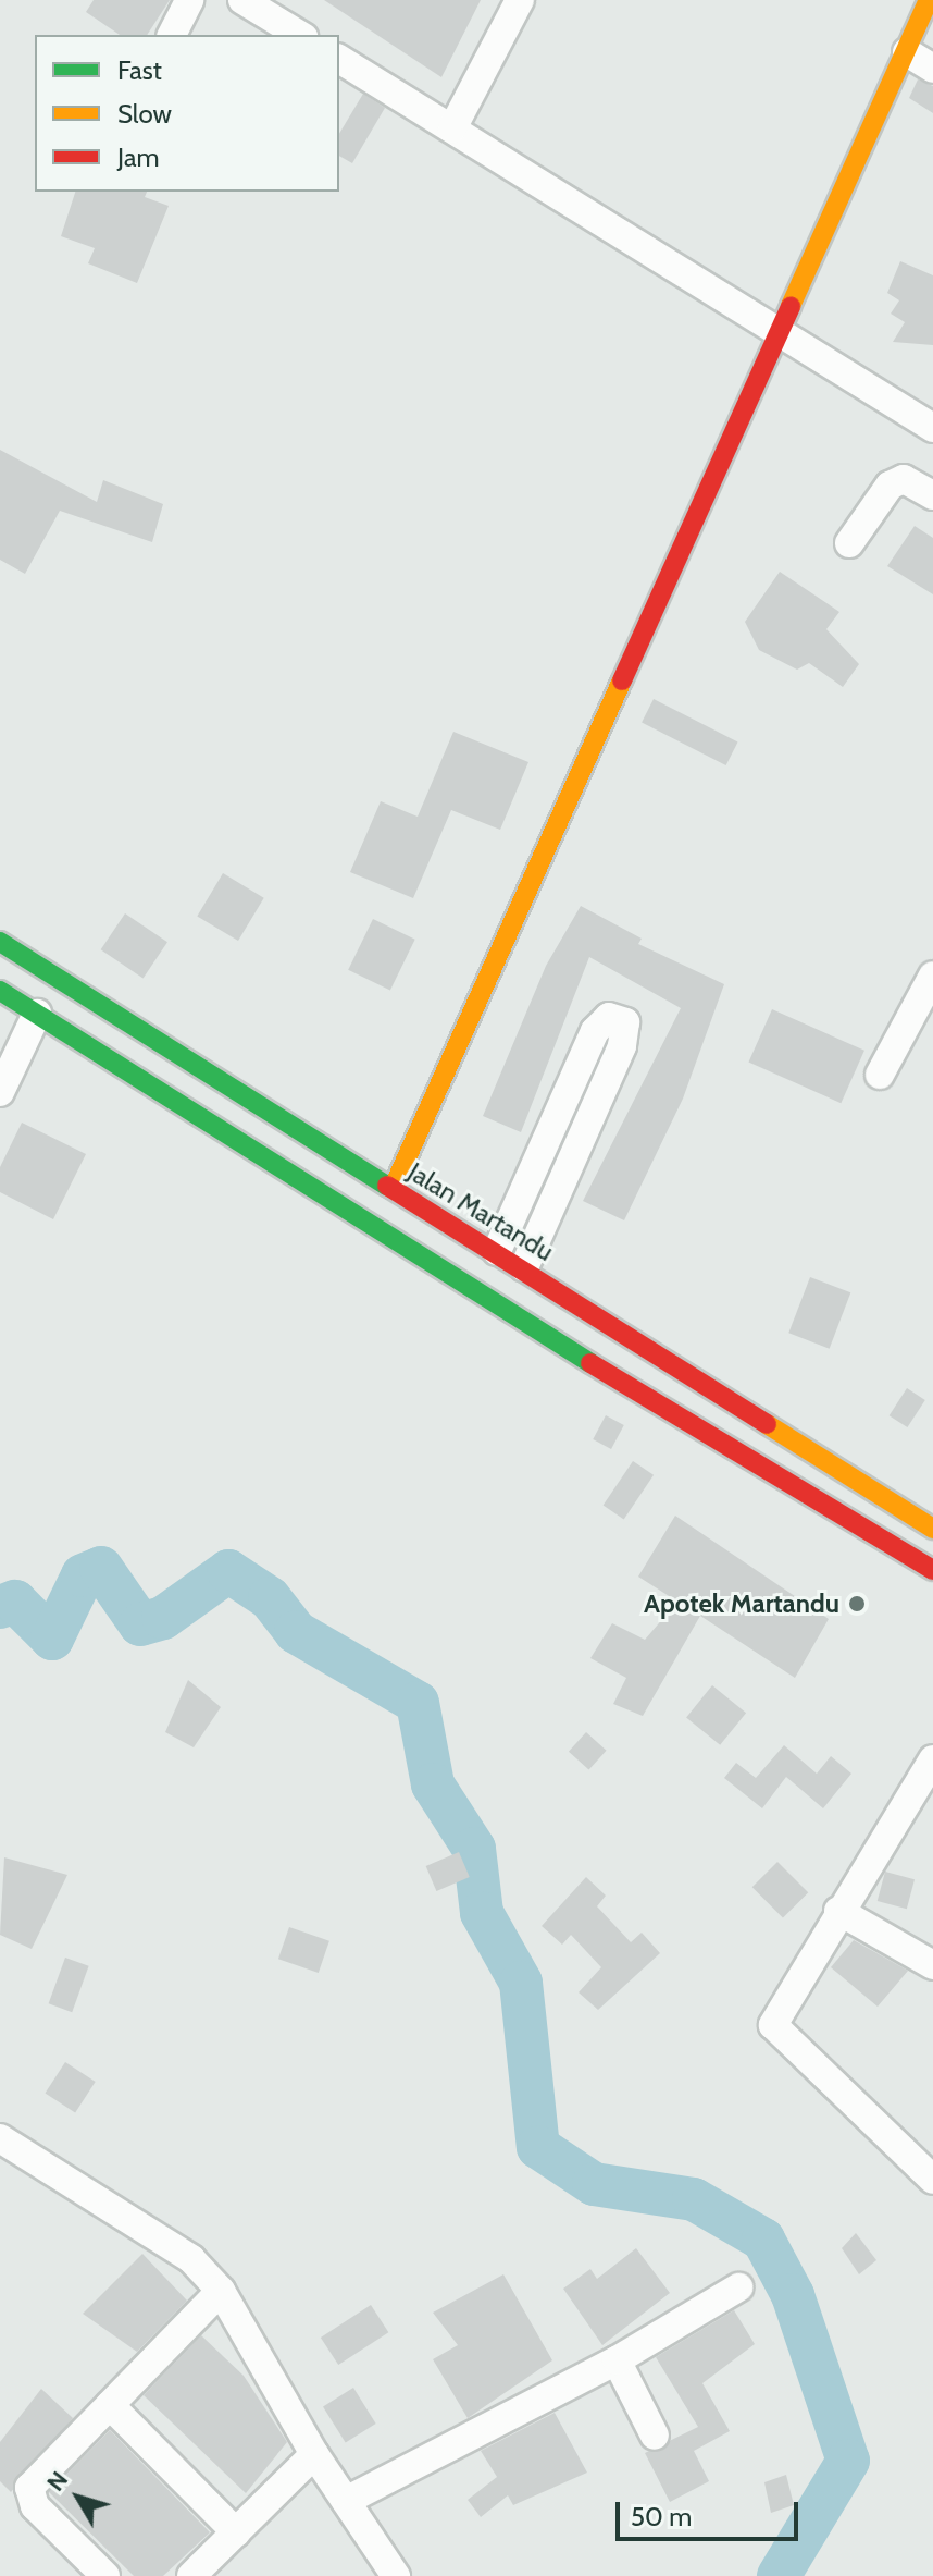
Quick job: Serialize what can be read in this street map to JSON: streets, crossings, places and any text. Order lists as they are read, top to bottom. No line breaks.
{"streets":{"main road":["Jalan Martandu"]},"places":["Apotek Martandu"],"legend":["Fast","Slow","Jam"],"scale_bar":"50 m","north":"top left"}
